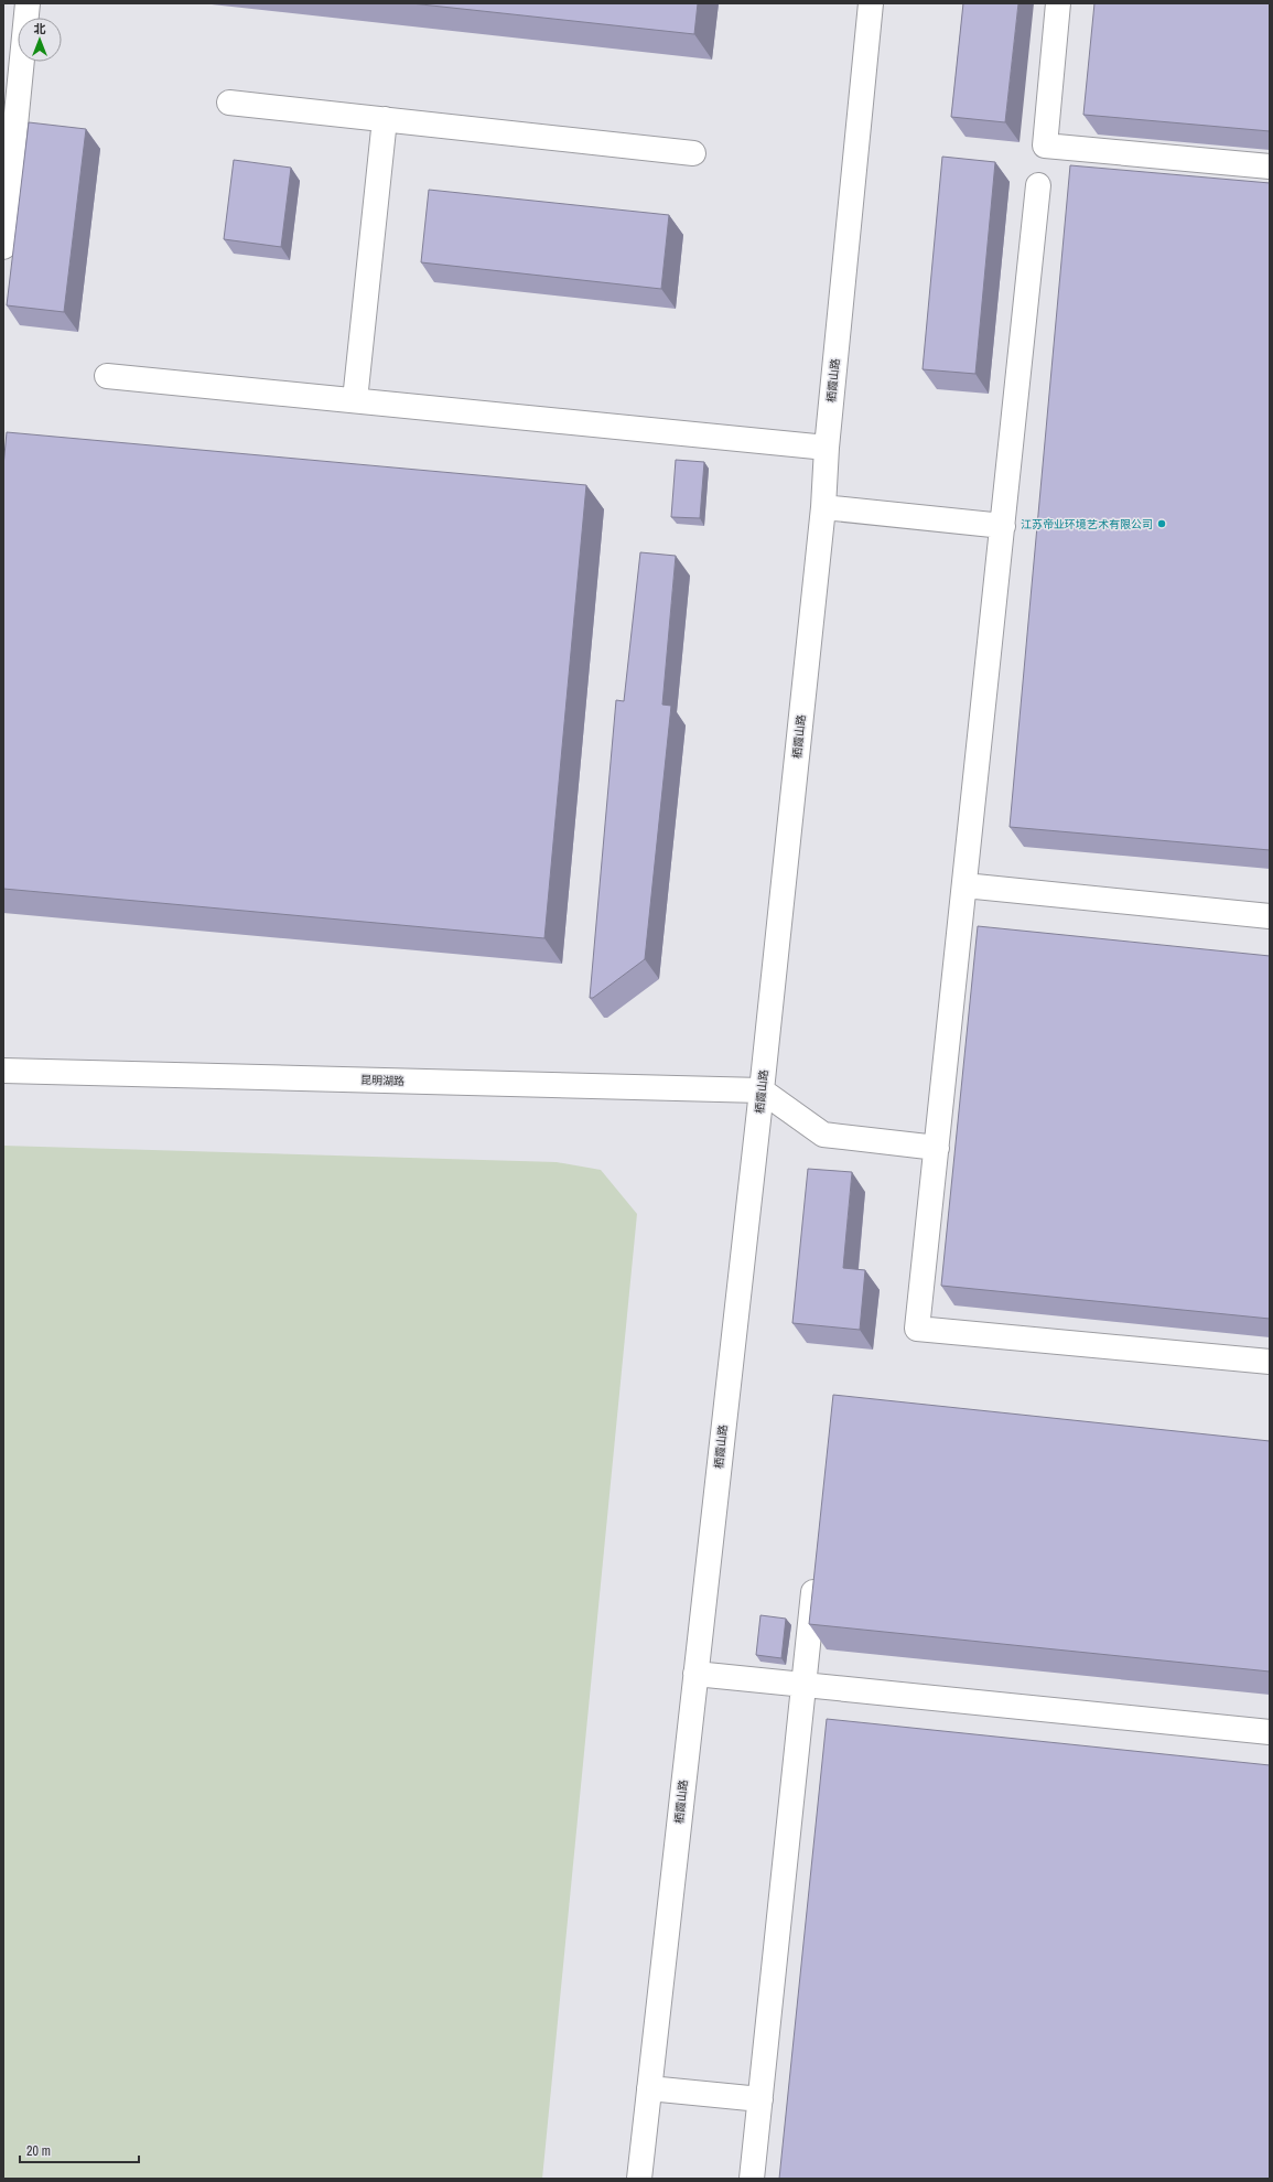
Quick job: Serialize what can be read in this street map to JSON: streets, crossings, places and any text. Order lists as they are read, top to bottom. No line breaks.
{"streets":{"street":["栖霞山路","昆明湖路"]},"crossings":[["栖霞山路","昆明湖路"]],"places":["江苏帝业环境艺术有限公司"],"scale_bar":"20 m","north":"top"}
